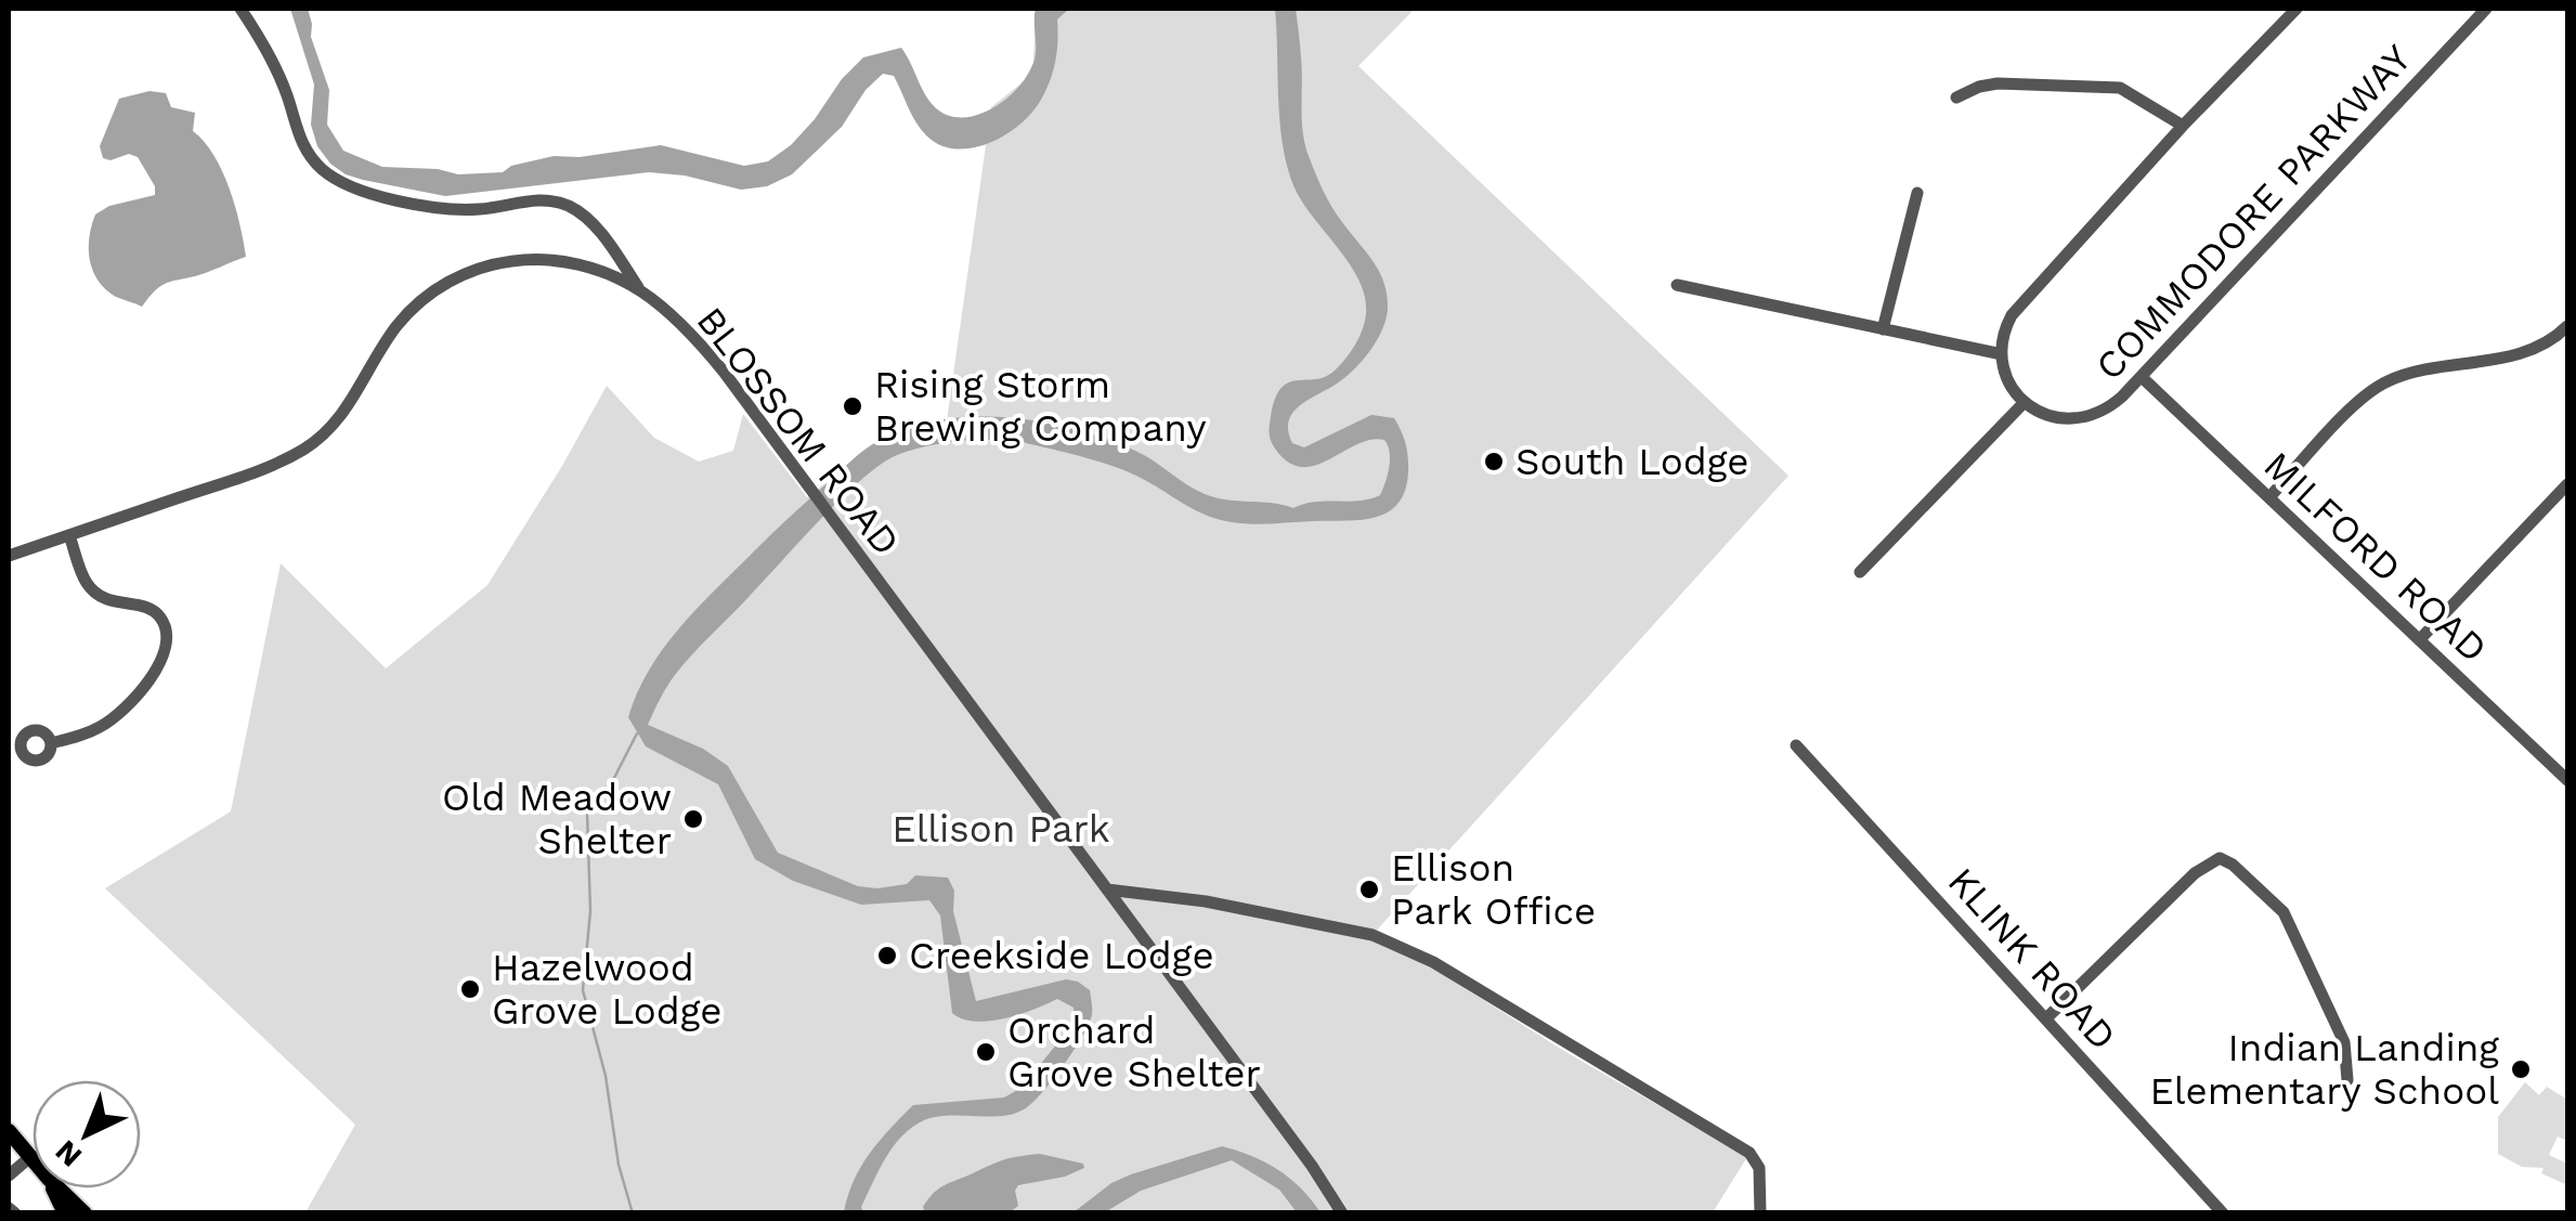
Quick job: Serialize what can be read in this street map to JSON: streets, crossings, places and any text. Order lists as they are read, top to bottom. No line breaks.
{"streets":{"street":["COMMODORE PARKWAY","BLOSSOM ROAD","MILFORD ROAD","KLINK ROAD"]},"crossings":[["COMMODORE PARKWAY","MILFORD ROAD"]],"parks":["Ellison Park"],"places":["Rising Storm Brewing Company","South Lodge","Old Meadow Shelter","Ellison Park Office","Creekside Lodge","Hazelwood Grove Lodge","Orchard Grove Shelter","Indian Landing Elementary School"],"north":"bottom left"}
